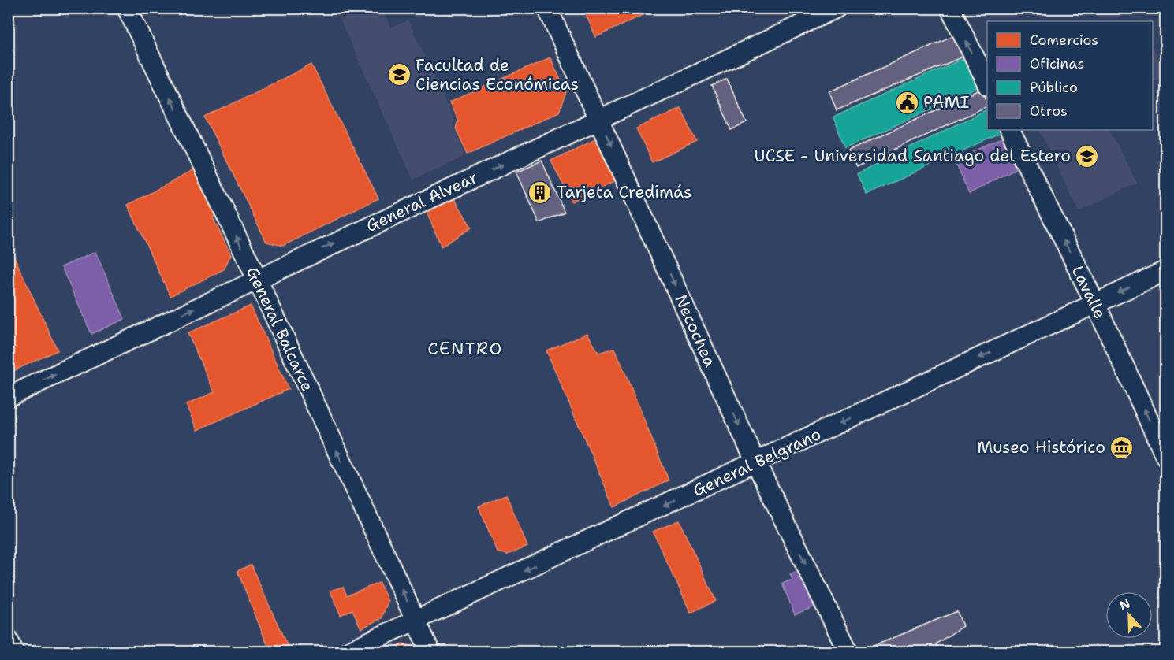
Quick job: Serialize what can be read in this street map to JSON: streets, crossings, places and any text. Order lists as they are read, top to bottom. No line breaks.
{"streets":{"street":["General Alvear","Lavalle","General Balcarce","Necochea","General Belgrano"]},"crossings":[["General Alvear","General Balcarce"],["General Alvear","Necochea"],["Lavalle","General Belgrano"],["General Balcarce","General Belgrano"],["Necochea","General Belgrano"]],"one_way":["General Alvear","Lavalle","General Balcarce","Necochea","General Belgrano"],"districts":["CENTRO"],"places":{"school or university":["Facultad de Ciencias Económicas","UCSE - Universidad Santiago del Estero"],"public building":["PAMI"],"building":["Tarjeta Credimás"],"museum":["Museo Histórico"]},"legend":["Comercios","Oficinas","Público","Otros"],"north":"top"}
